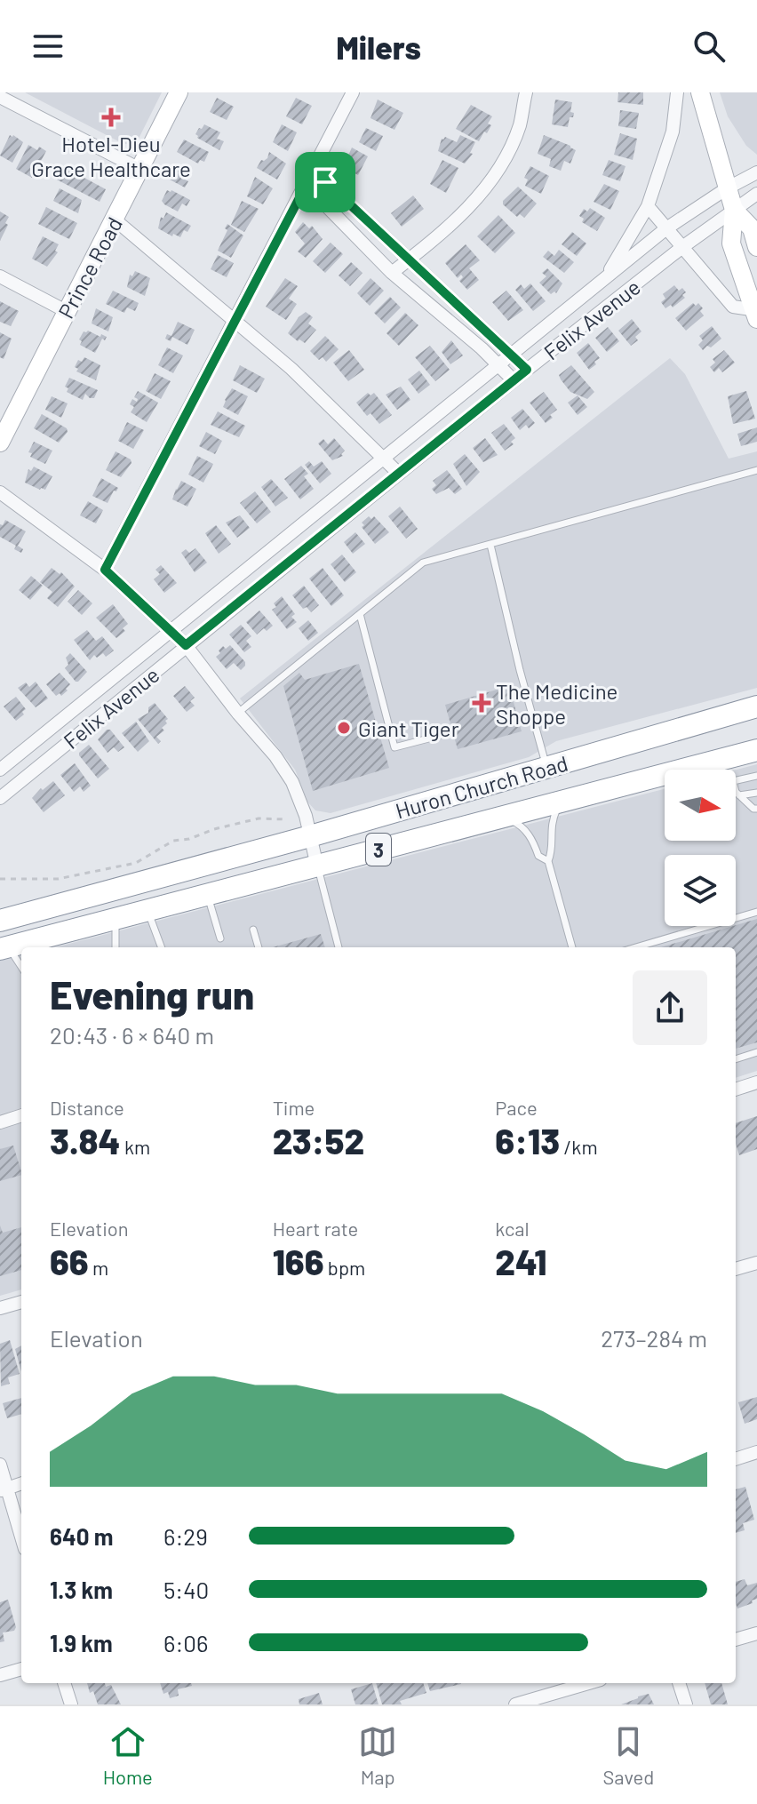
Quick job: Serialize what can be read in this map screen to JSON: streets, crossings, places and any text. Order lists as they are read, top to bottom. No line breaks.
{"streets":{"highway":["Huron Church Road","3"],"street":["Prince Road","Felix Avenue"]},"places":{"health":["Hotel-Dieu Grace Healthcare","The Medicine Shoppe"],"other":["Giant Tiger"]},"north":"right","page":{"header":"Milers","heading":["Evening run","20:43 · 6 × 640 m"],"stats":[["Distance","3.84 km"],["Time","23:52"],["Pace","6:13 /km"],["Elevation","66 m"],["Heart rate","166 bpm"],["kcal","241"]],"chart":["Elevation","273–284 m"],"list":[{"name":"640 m","note":"6:29"},{"name":"1.3 km","note":"5:40"},{"name":"1.9 km","note":"6:06"}],"tabs":["Home","Map","Saved"]}}
